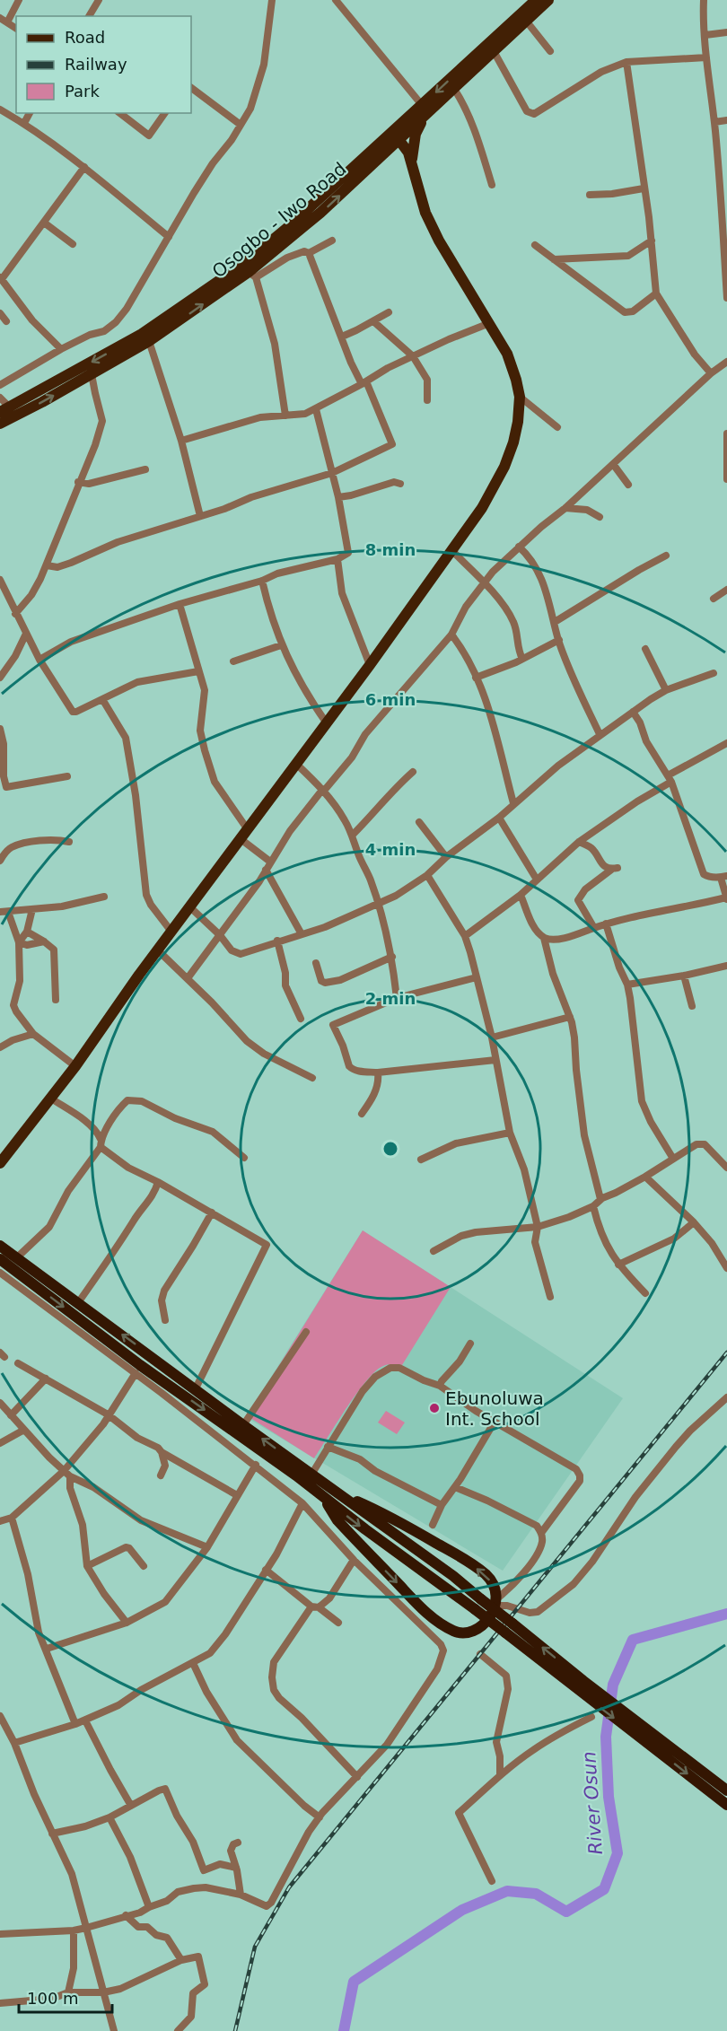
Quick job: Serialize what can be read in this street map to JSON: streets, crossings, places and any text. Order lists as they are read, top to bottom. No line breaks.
{"streets":{"main road":["Osogbo - Iwo Road"]},"water":["River Osun"],"places":["Ebunoluwa Int. School"],"legend":["Road","Railway","Park"],"scale_bar":"100 m","rings":["8 min","6 min","4 min","2 min"]}
